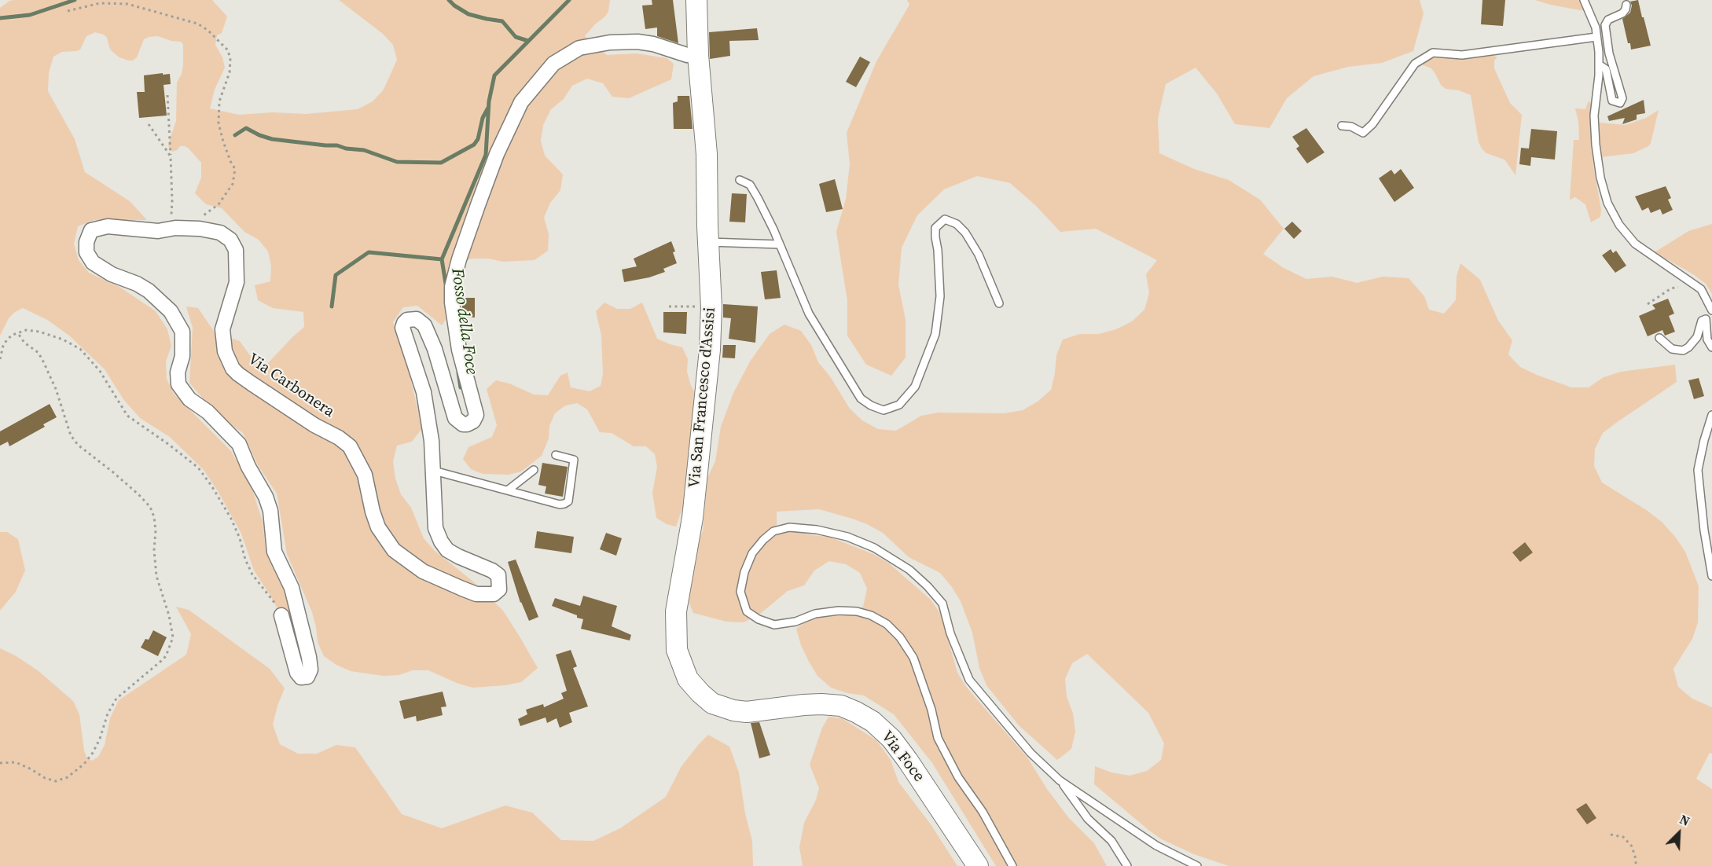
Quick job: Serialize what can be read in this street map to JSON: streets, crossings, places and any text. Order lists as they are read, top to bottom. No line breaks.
{"streets":{"main road":["Via San Francesco d'Assisi","Via Foce"],"street":["Via Carbonera"]},"crossings":[["Via Carbonera","Via San Francesco d'Assisi"],["Via San Francesco d'Assisi","Via Foce"]],"water":["Fosso della Foce"],"north":"top right"}
